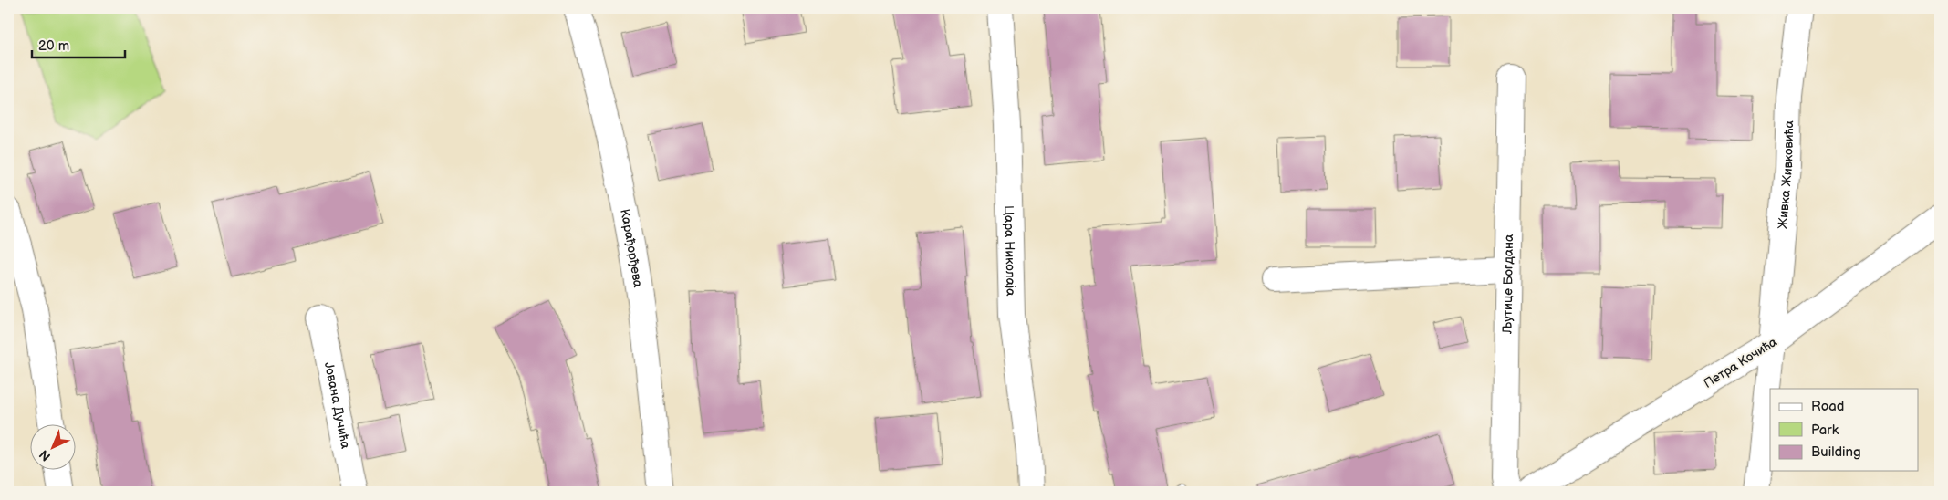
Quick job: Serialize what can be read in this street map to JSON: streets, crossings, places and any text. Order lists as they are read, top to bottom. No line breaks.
{"streets":{"street":["Живка Живковића","Карађорђева","Цара Николаја","Љутице Богдана","Петра Кочића","Јована Дучића"]},"crossings":[["Живка Живковића","Петра Кочића"]],"legend":["Road","Park","Building"],"scale_bar":"20 m","north":"bottom left"}
